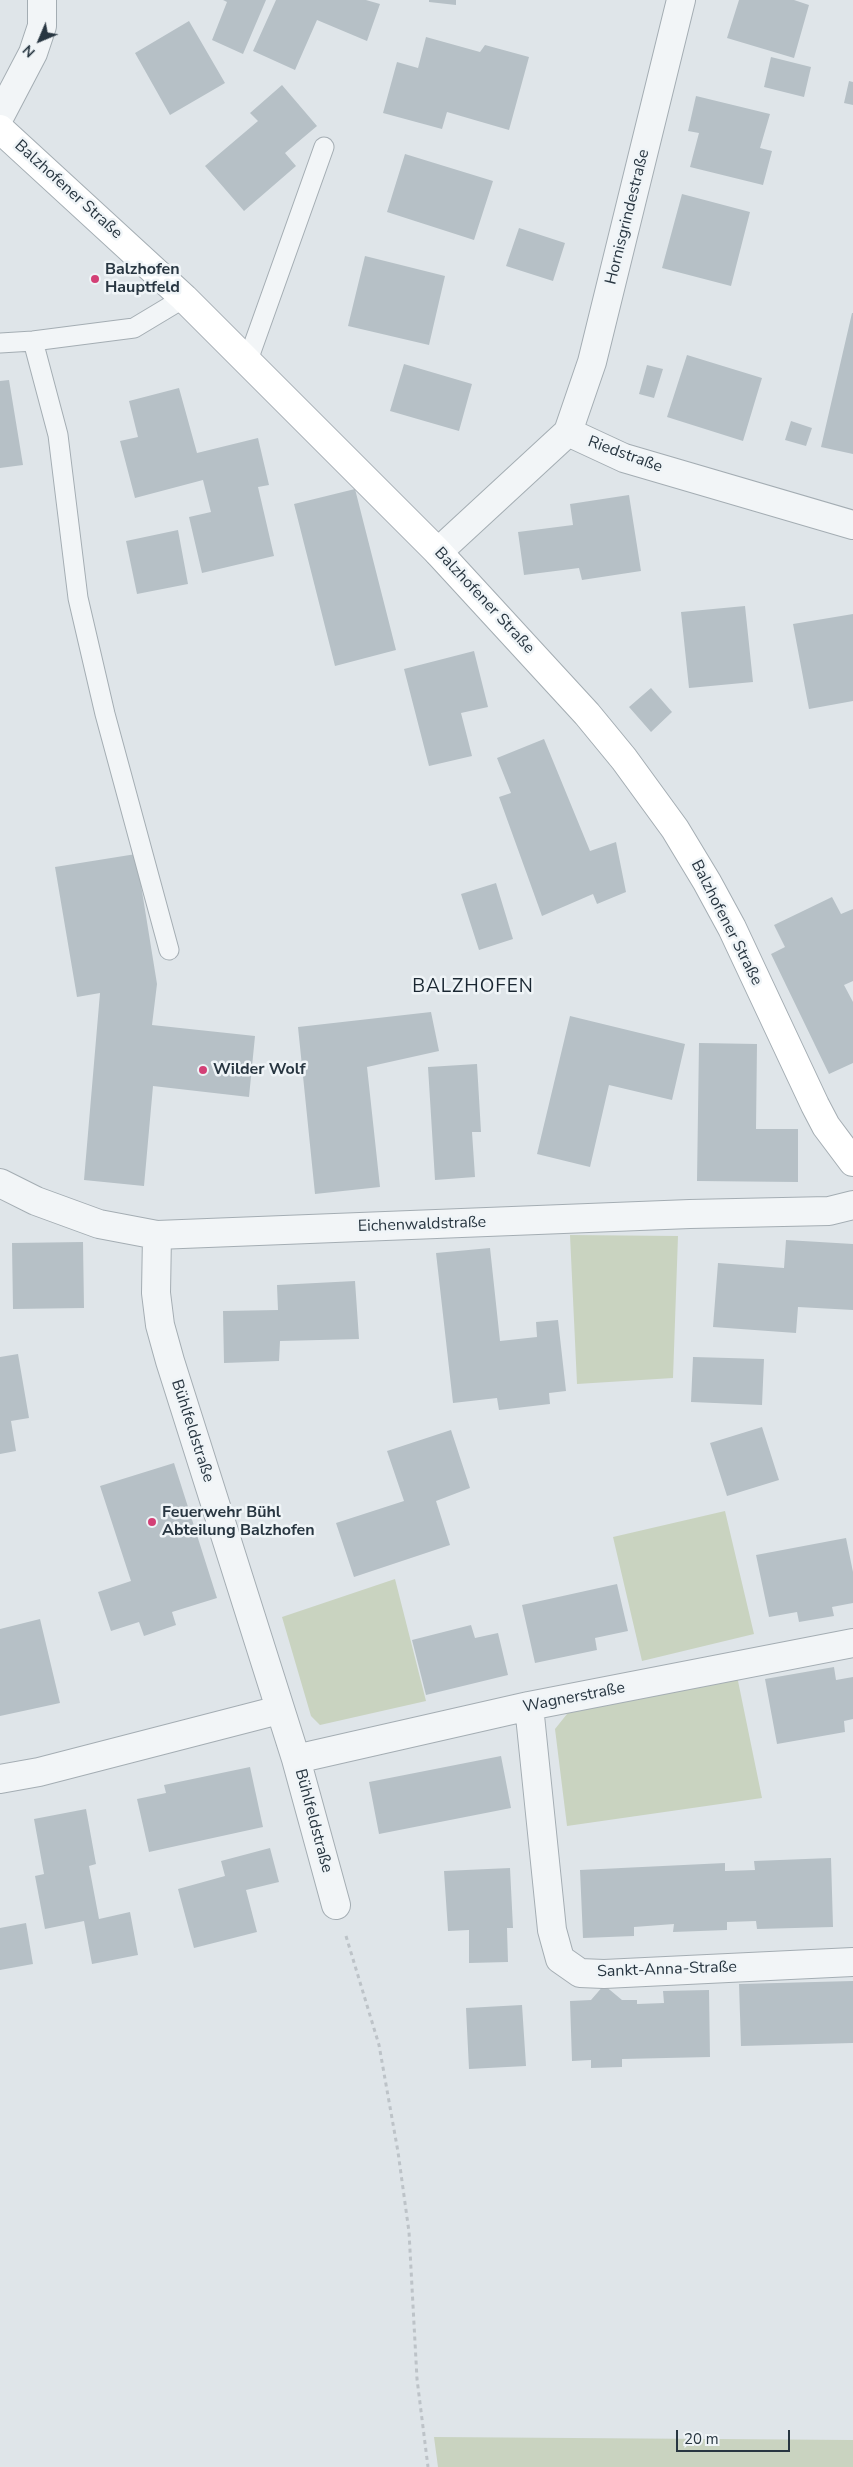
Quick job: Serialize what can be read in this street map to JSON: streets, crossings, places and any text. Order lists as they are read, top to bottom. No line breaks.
{"streets":{"street":["Balzhofener Straße","Hornisgrindestraße","Riedstraße","Eichenwaldstraße","Bühlfeldstraße","Wagnerstraße","Sankt-Anna-Straße"]},"crossings":[["Balzhofener Straße","Riedstraße"],["Hornisgrindestraße","Riedstraße"],["Eichenwaldstraße","Bühlfeldstraße"],["Bühlfeldstraße","Wagnerstraße"],["Wagnerstraße","Sankt-Anna-Straße"]],"districts":["BALZHOFEN"],"places":["Balzhofen Hauptfeld","Wilder Wolf","Feuerwehr Bühl Abteilung Balzhofen"],"scale_bar":"20 m","north":"bottom left"}
